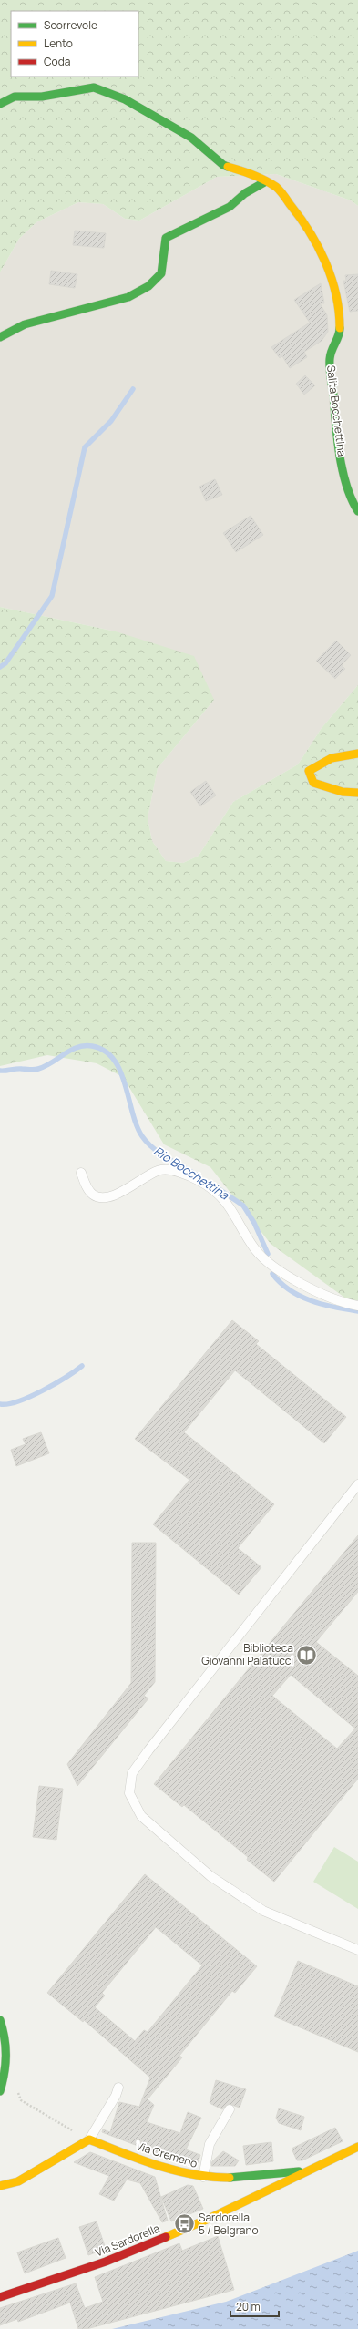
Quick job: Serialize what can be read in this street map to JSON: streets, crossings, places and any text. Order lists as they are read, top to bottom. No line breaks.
{"streets":{"street":["Salita Bocchettina","Via Cremeno","Via Sardorella"]},"crossings":[["Via Cremeno","Via Sardorella"]],"water":["Rio Bocchettina"],"places":{"library":["Biblioteca Giovanni Palatucci"],"bus stop":["Sardorella 5 / Belgrano"]},"legend":["Scorrevole","Lento","Coda"],"scale_bar":"20 m"}
